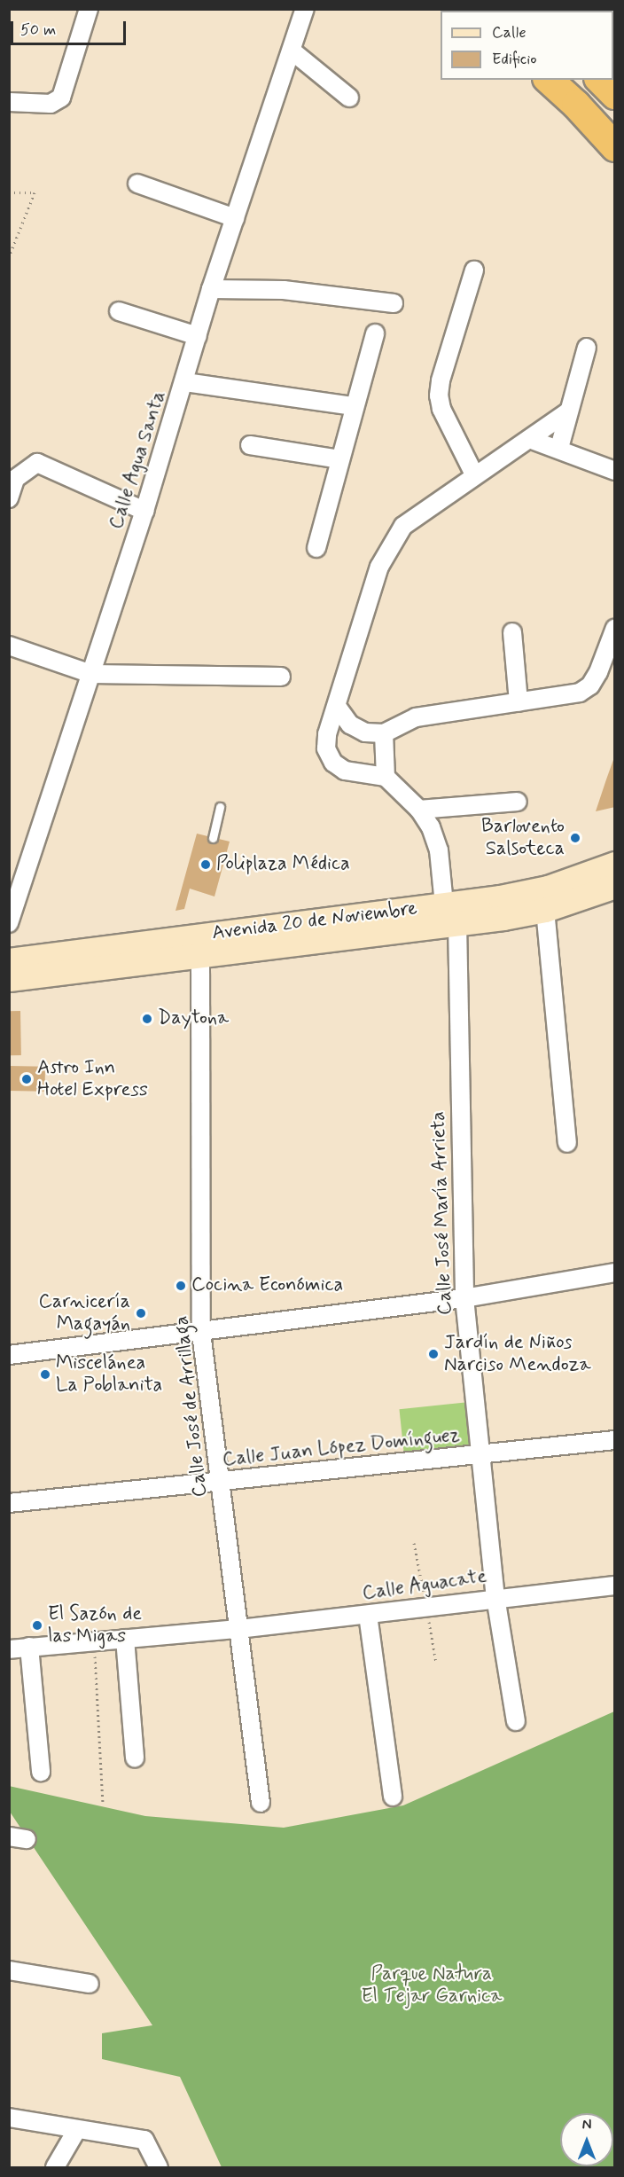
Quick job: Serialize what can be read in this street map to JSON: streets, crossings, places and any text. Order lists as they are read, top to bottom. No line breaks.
{"streets":{"main road":["Avenida 20 de Noviembre"],"street":["Calle Agua Santa","Calle José María Arrieta","Calle José de Arrillaga","Calle Juan López Domínguez","Calle Aguacate"]},"crossings":[["Avenida 20 de Noviembre","Calle José María Arrieta"],["Avenida 20 de Noviembre","Calle José de Arrillaga"],["Calle José María Arrieta","Calle Juan López Domínguez"],["Calle José María Arrieta","Calle Aguacate"],["Calle José de Arrillaga","Calle Juan López Domínguez"],["Calle José de Arrillaga","Calle Aguacate"]],"parks":["Parque Natura El Tejar Garnica"],"places":["Barlovento Salsoteca","Poliplaza Médica","Daytona","Astro Inn Hotel Express","Cocina Económica","Carnicería Magayán","Jardín de Niños Narciso Mendoza","Miscelánea La Poblanita","El Sazón de las Migas"],"legend":["Calle","Edificio"],"scale_bar":"50 m","north":"top"}
